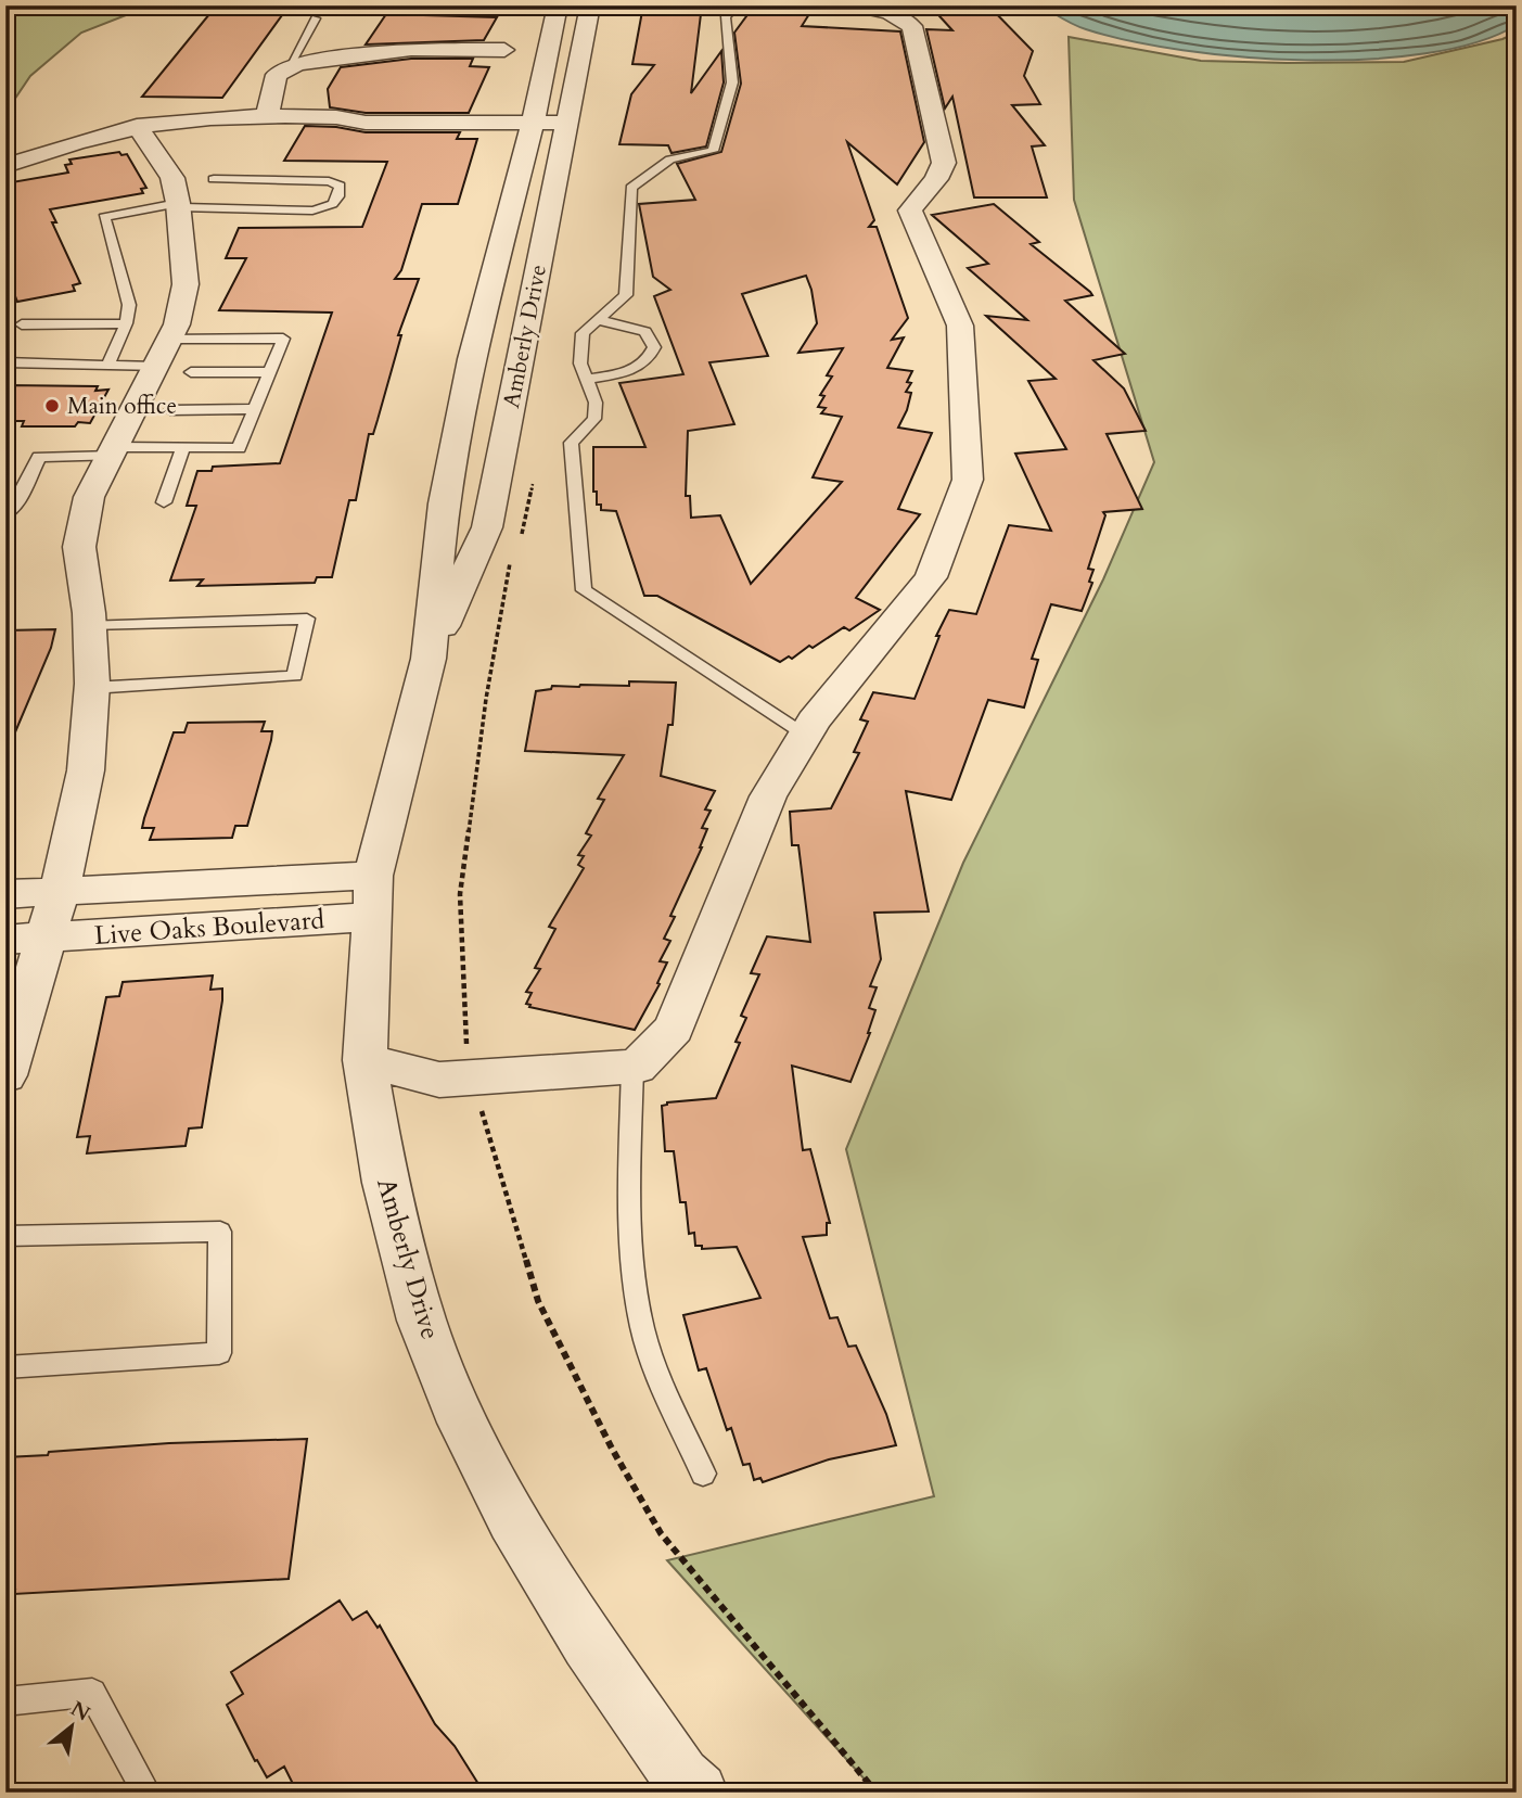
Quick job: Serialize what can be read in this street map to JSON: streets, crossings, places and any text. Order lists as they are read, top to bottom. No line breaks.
{"streets":{"street":["Amberly Drive","Live Oaks Boulevard"]},"crossings":[["Amberly Drive","Live Oaks Boulevard"]],"places":["Main office"],"north":"top right"}
